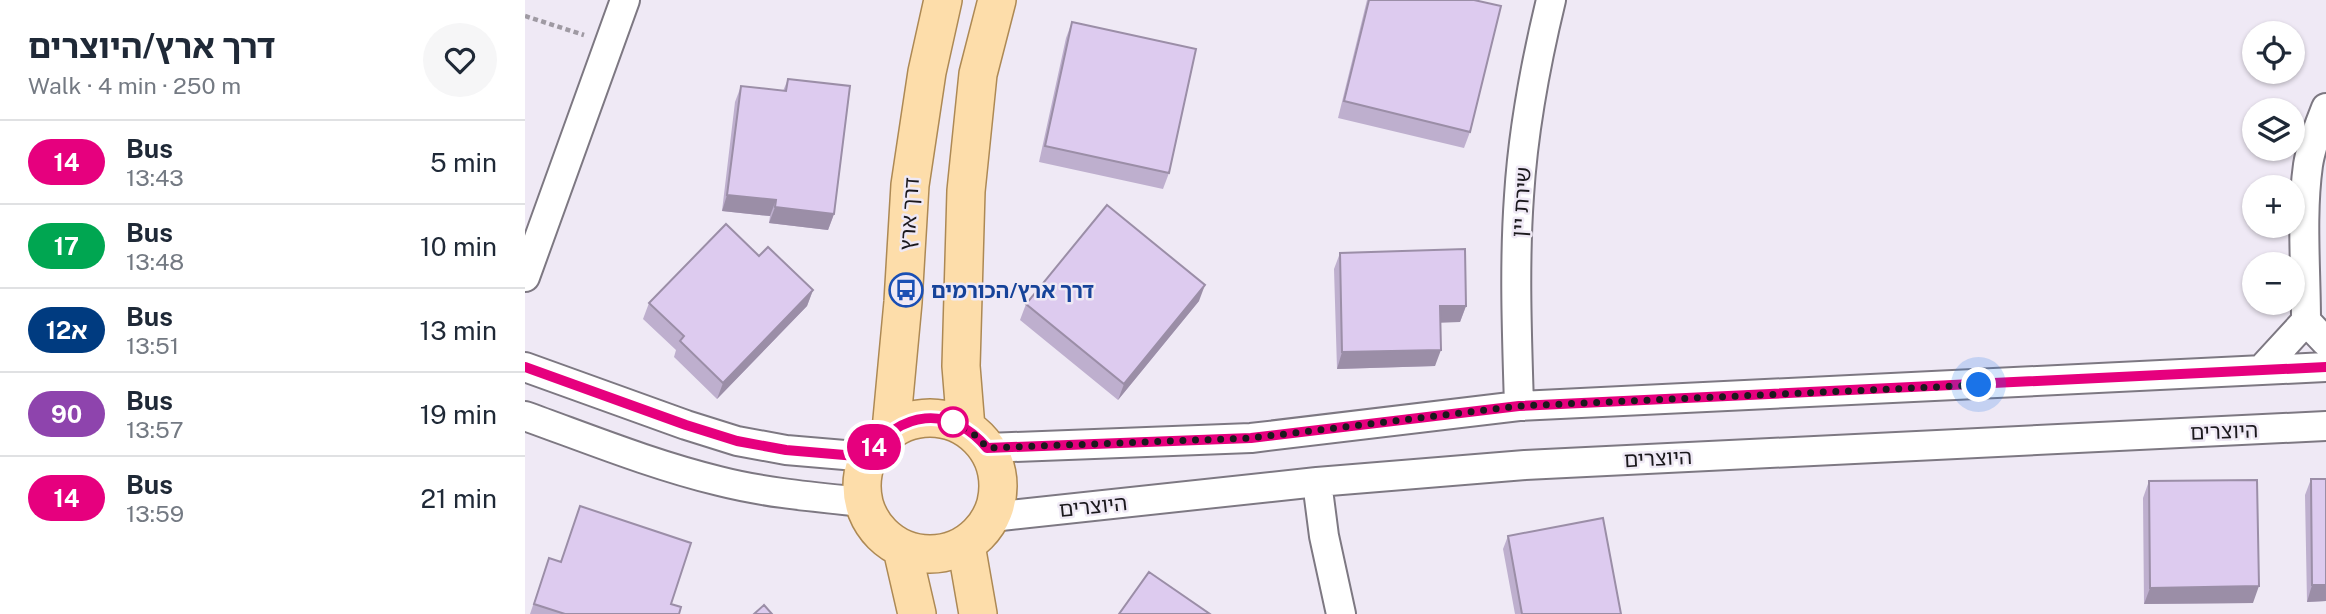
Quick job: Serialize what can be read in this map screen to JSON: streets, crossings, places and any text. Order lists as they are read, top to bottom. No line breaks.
{"streets":{"main road":["דרך ארץ"],"street":["שירת יין","היוצרים"]},"crossings":[["דרך ארץ","היוצרים"]],"places":{"bus stop":["דרך ארץ/הכורמים"]},"lines":["bus line 14"],"page":{"heading":["דרך ארץ/היוצרים","Walk · 4 min · 250 m"],"on_map":"14","map_buttons":["+","−"],"list":[{"mark":"14","name":"Bus","note":"13:43","value":"5 min"},{"mark":"17","name":"Bus","note":"13:48","value":"10 min"},{"mark":"12א","name":"Bus","note":"13:51","value":"13 min"},{"mark":"90","name":"Bus","note":"13:57","value":"19 min"},{"mark":"14","name":"Bus","note":"13:59","value":"21 min"}]}}
